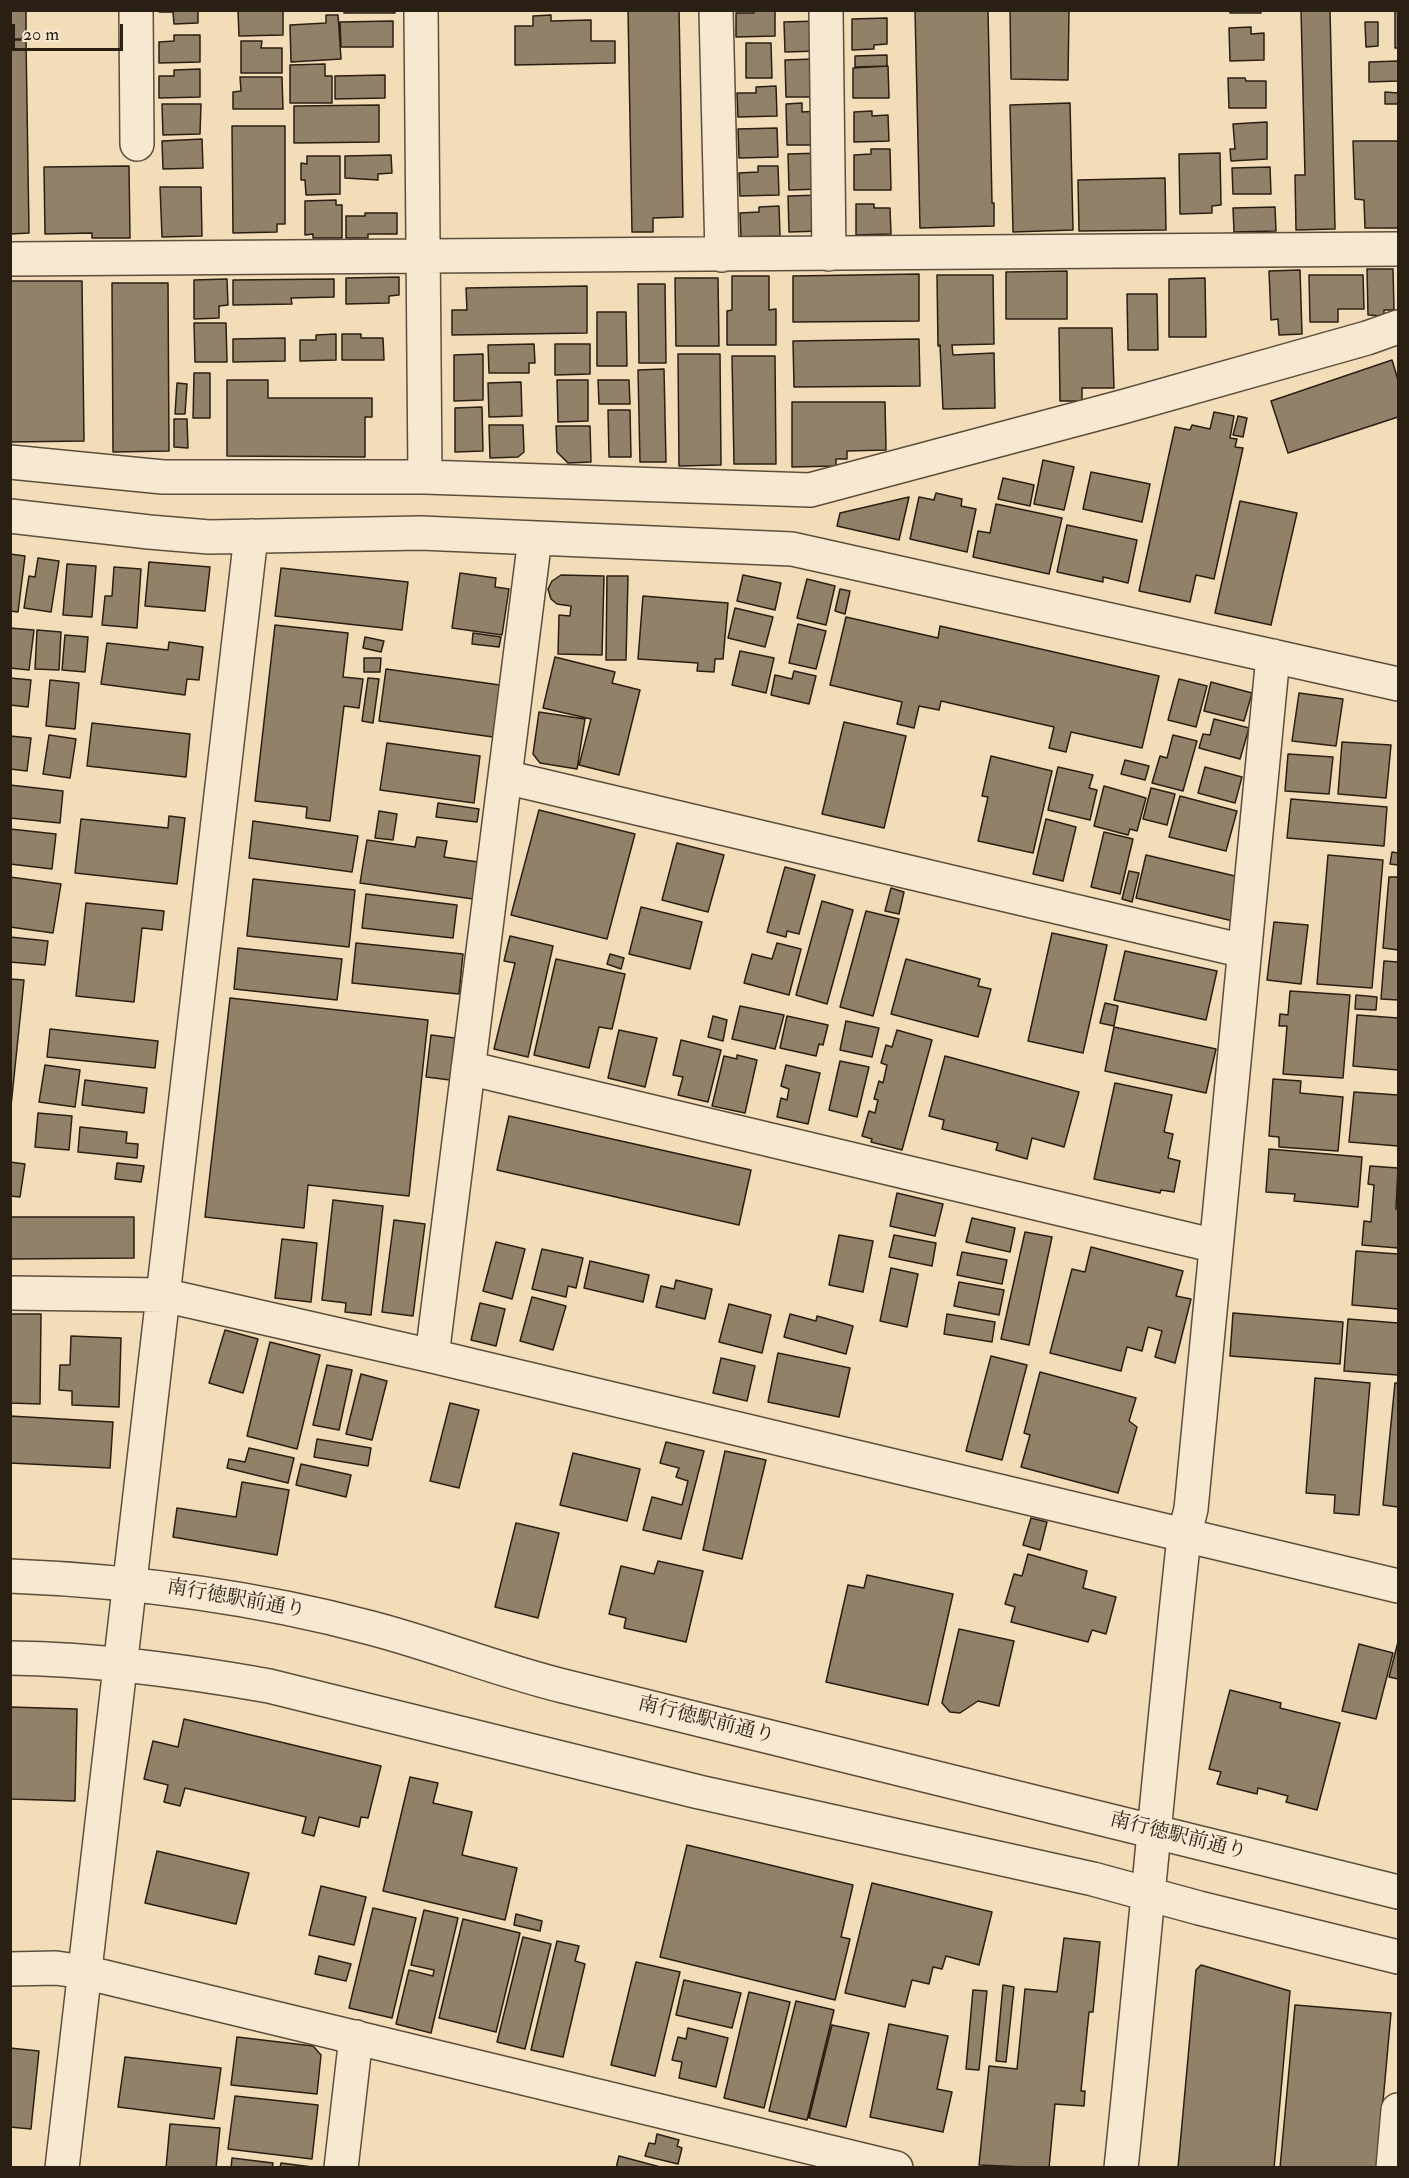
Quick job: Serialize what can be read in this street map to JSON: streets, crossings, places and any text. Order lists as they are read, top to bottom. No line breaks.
{"streets":{"street":["南行徳駅前通り"]},"scale_bar":"20 m"}
